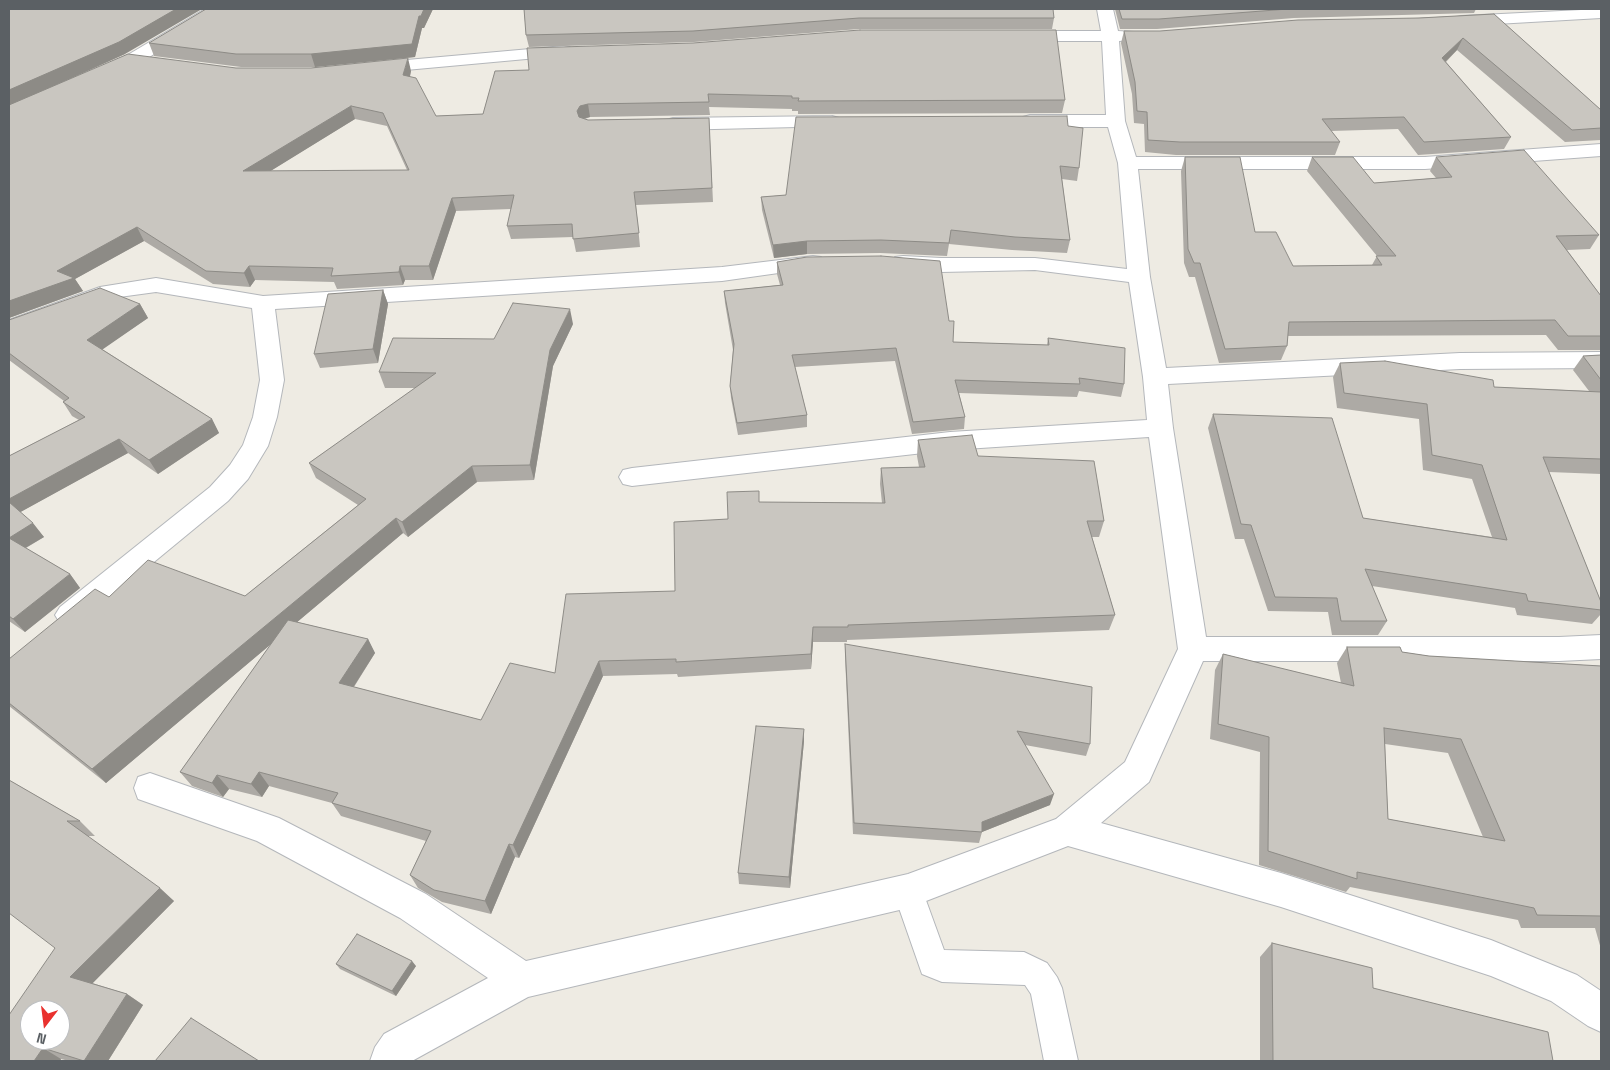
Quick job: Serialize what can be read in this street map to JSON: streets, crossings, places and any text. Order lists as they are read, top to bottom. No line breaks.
{"north":"bottom"}
